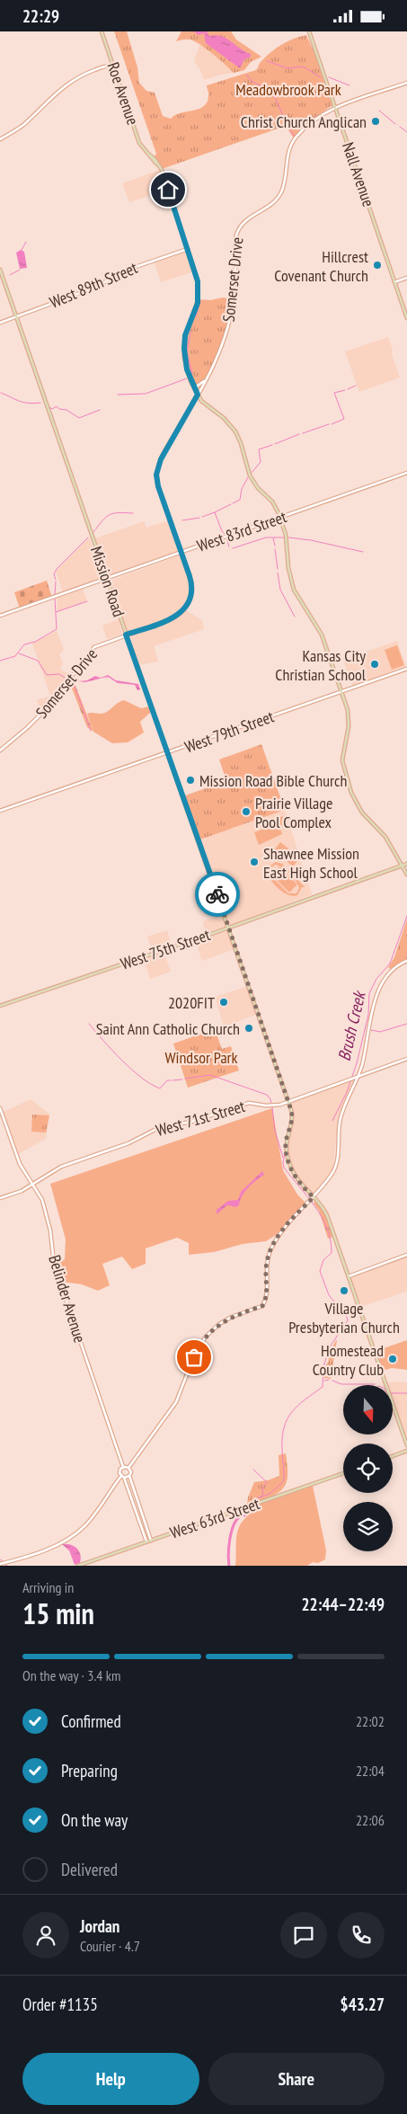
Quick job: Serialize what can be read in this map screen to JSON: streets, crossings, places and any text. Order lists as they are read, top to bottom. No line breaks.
{"streets":{"main road":["Roe Avenue","Nall Avenue","Mission Road","West 75th Street","West 63rd Street"],"street":["Somerset Drive","West 89th Street","West 83rd Street","West 79th Street","West 71st Street","Belinder Avenue"]},"crossings":[["Roe Avenue","Somerset Drive"],["Roe Avenue","West 89th Street"],["Roe Avenue","West 83rd Street"],["Roe Avenue","West 79th Street"],["Roe Avenue","West 75th Street"],["Nall Avenue","Somerset Drive"],["Somerset Drive","West 83rd Street"],["Somerset Drive","Mission Road"],["West 89th Street","Mission Road"],["West 83rd Street","Mission Road"],["Mission Road","West 79th Street"],["Mission Road","West 75th Street"],["Mission Road","West 71st Street"],["West 71st Street","Belinder Avenue"]],"water":["Brush Creek"],"parks":["Meadowbrook Park","Windsor Park"],"places":["Christ Church Anglican","Hillcrest Covenant Church","Kansas City Christian School","Mission Road Bible Church","Prairie Village Pool Complex","Shawnee Mission East High School","2020FIT","Saint Ann Catholic Church","Village Presbyterian Church","Homestead Country Club"],"north":"bottom","page":{"status":"22:29","heading":["15 min","Arriving in","22:44–22:49"],"panel":["Jordan","Courier · 4.7","Order #1135","$43.27"],"bar":"On the way · 3.4 km","list":[["Confirmed","22:02"],["Preparing","22:04"],["On the way","22:06"],"Delivered"],"buttons":["Help","Share"]}}
